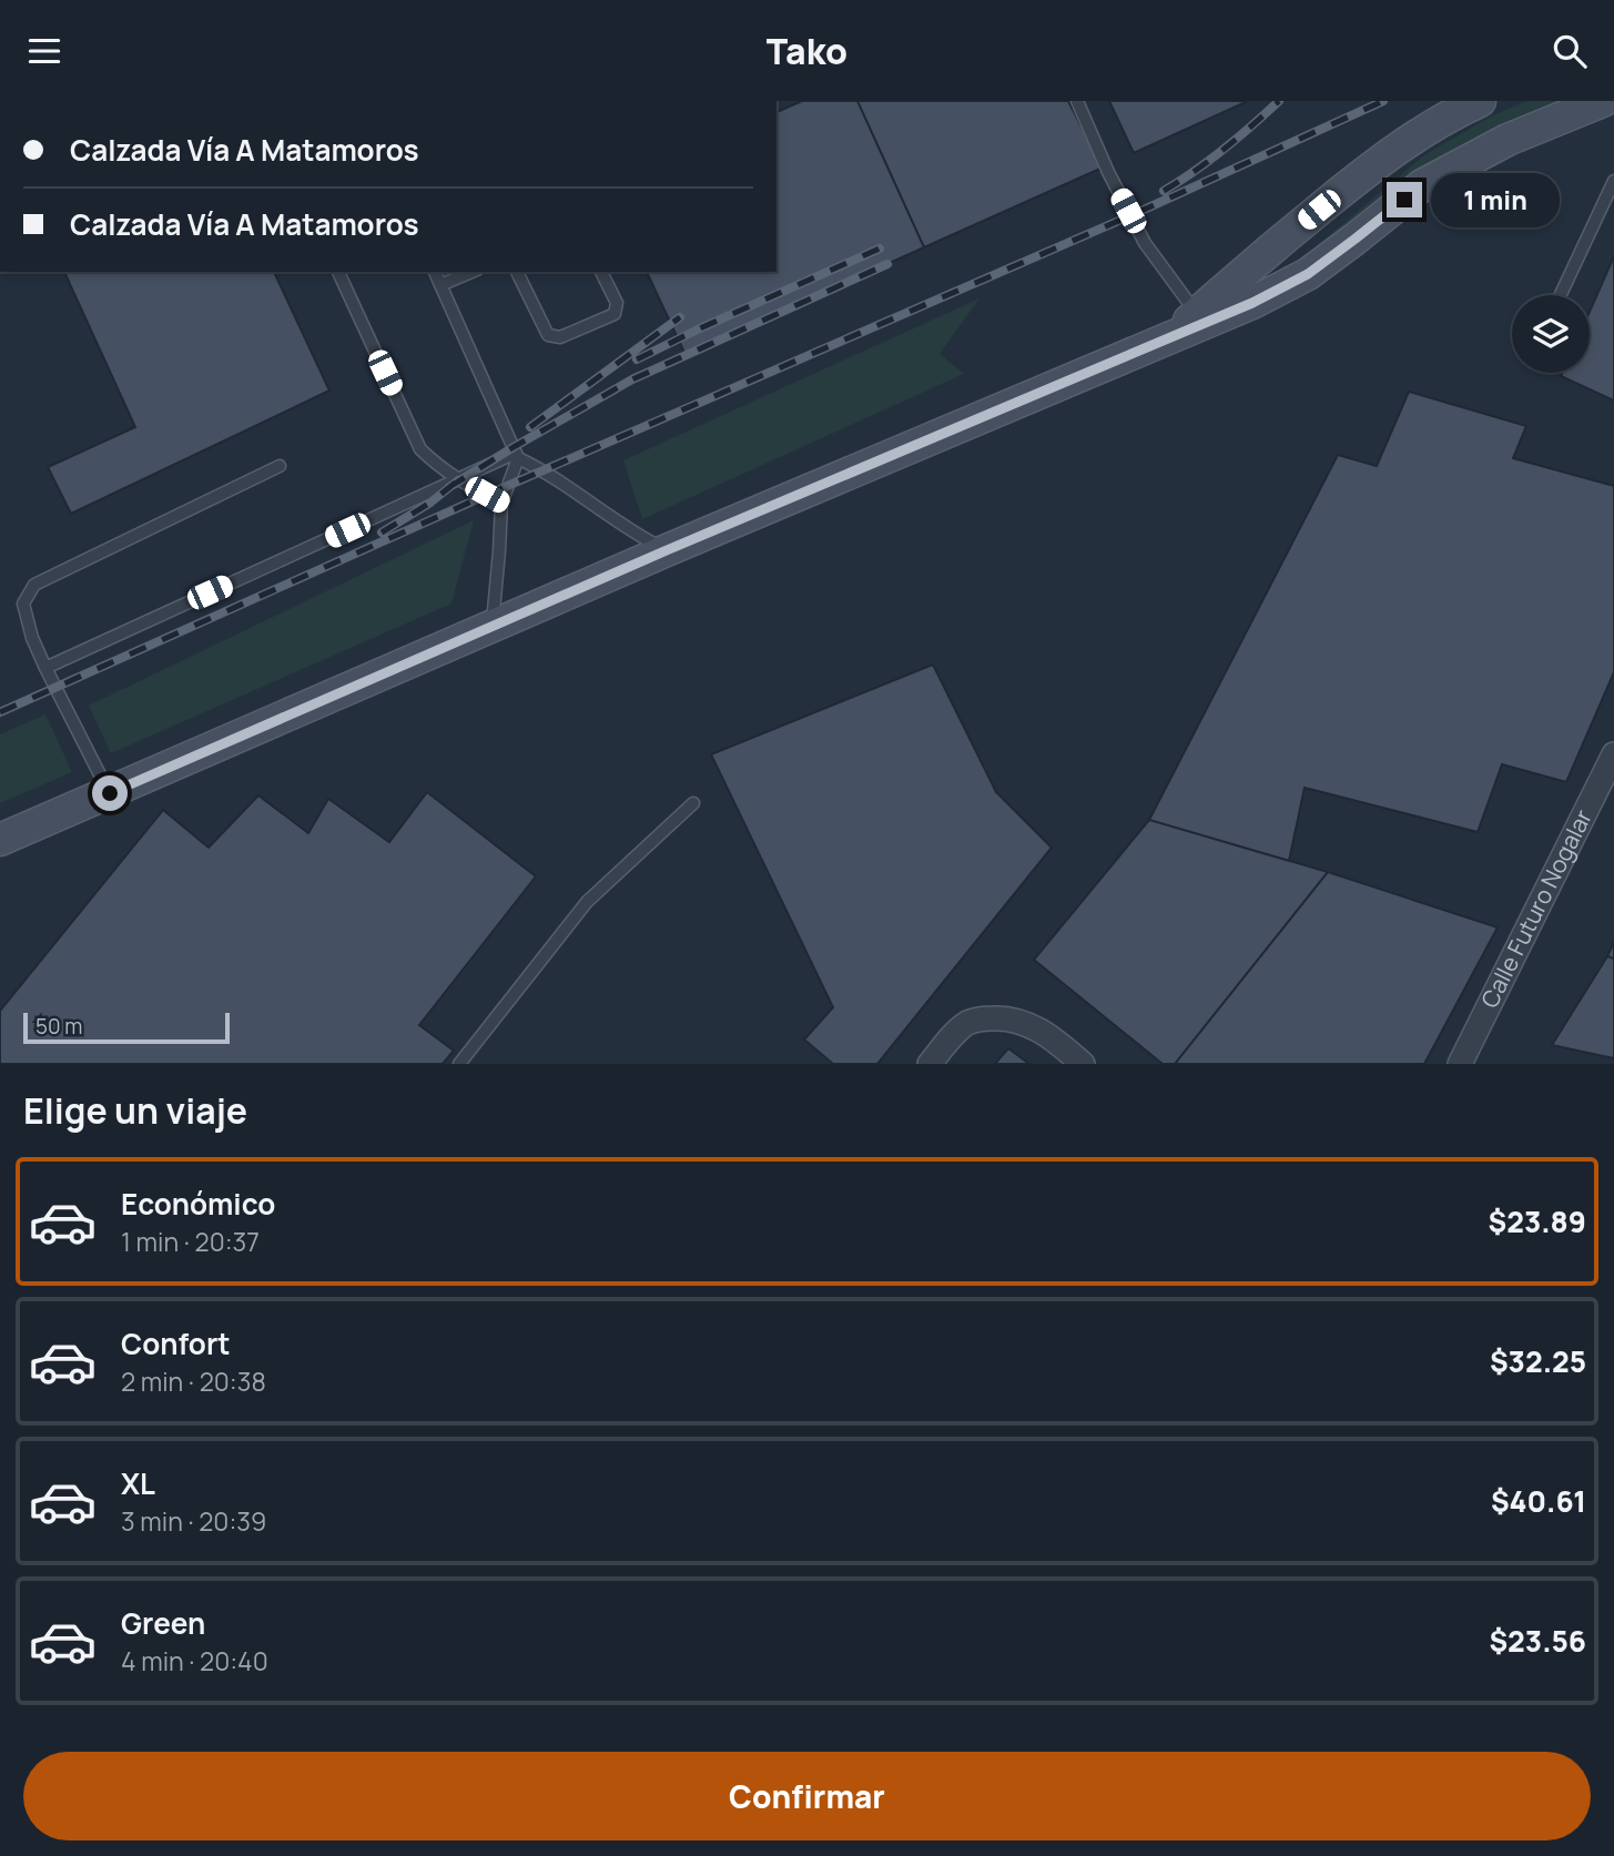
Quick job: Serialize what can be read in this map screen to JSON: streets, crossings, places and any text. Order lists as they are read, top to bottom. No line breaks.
{"streets":{"street":["Calle Futuro Nogalar"]},"scale_bar":"50 m","page":{"header":"Tako","banner":["Calzada Vía A Matamoros","Calzada Vía A Matamoros"],"bubble":"1 min","scale":"50 m","heading":"Elige un viaje","list":[{"name":"Económico","note":"1 min · 20:37","value":"$23.89"},{"name":"Confort","note":"2 min · 20:38","value":"$32.25"},{"name":"XL","note":"3 min · 20:39","value":"$40.61"},{"name":"Green","note":"4 min · 20:40","value":"$23.56"}],"buttons":"Confirmar"}}
